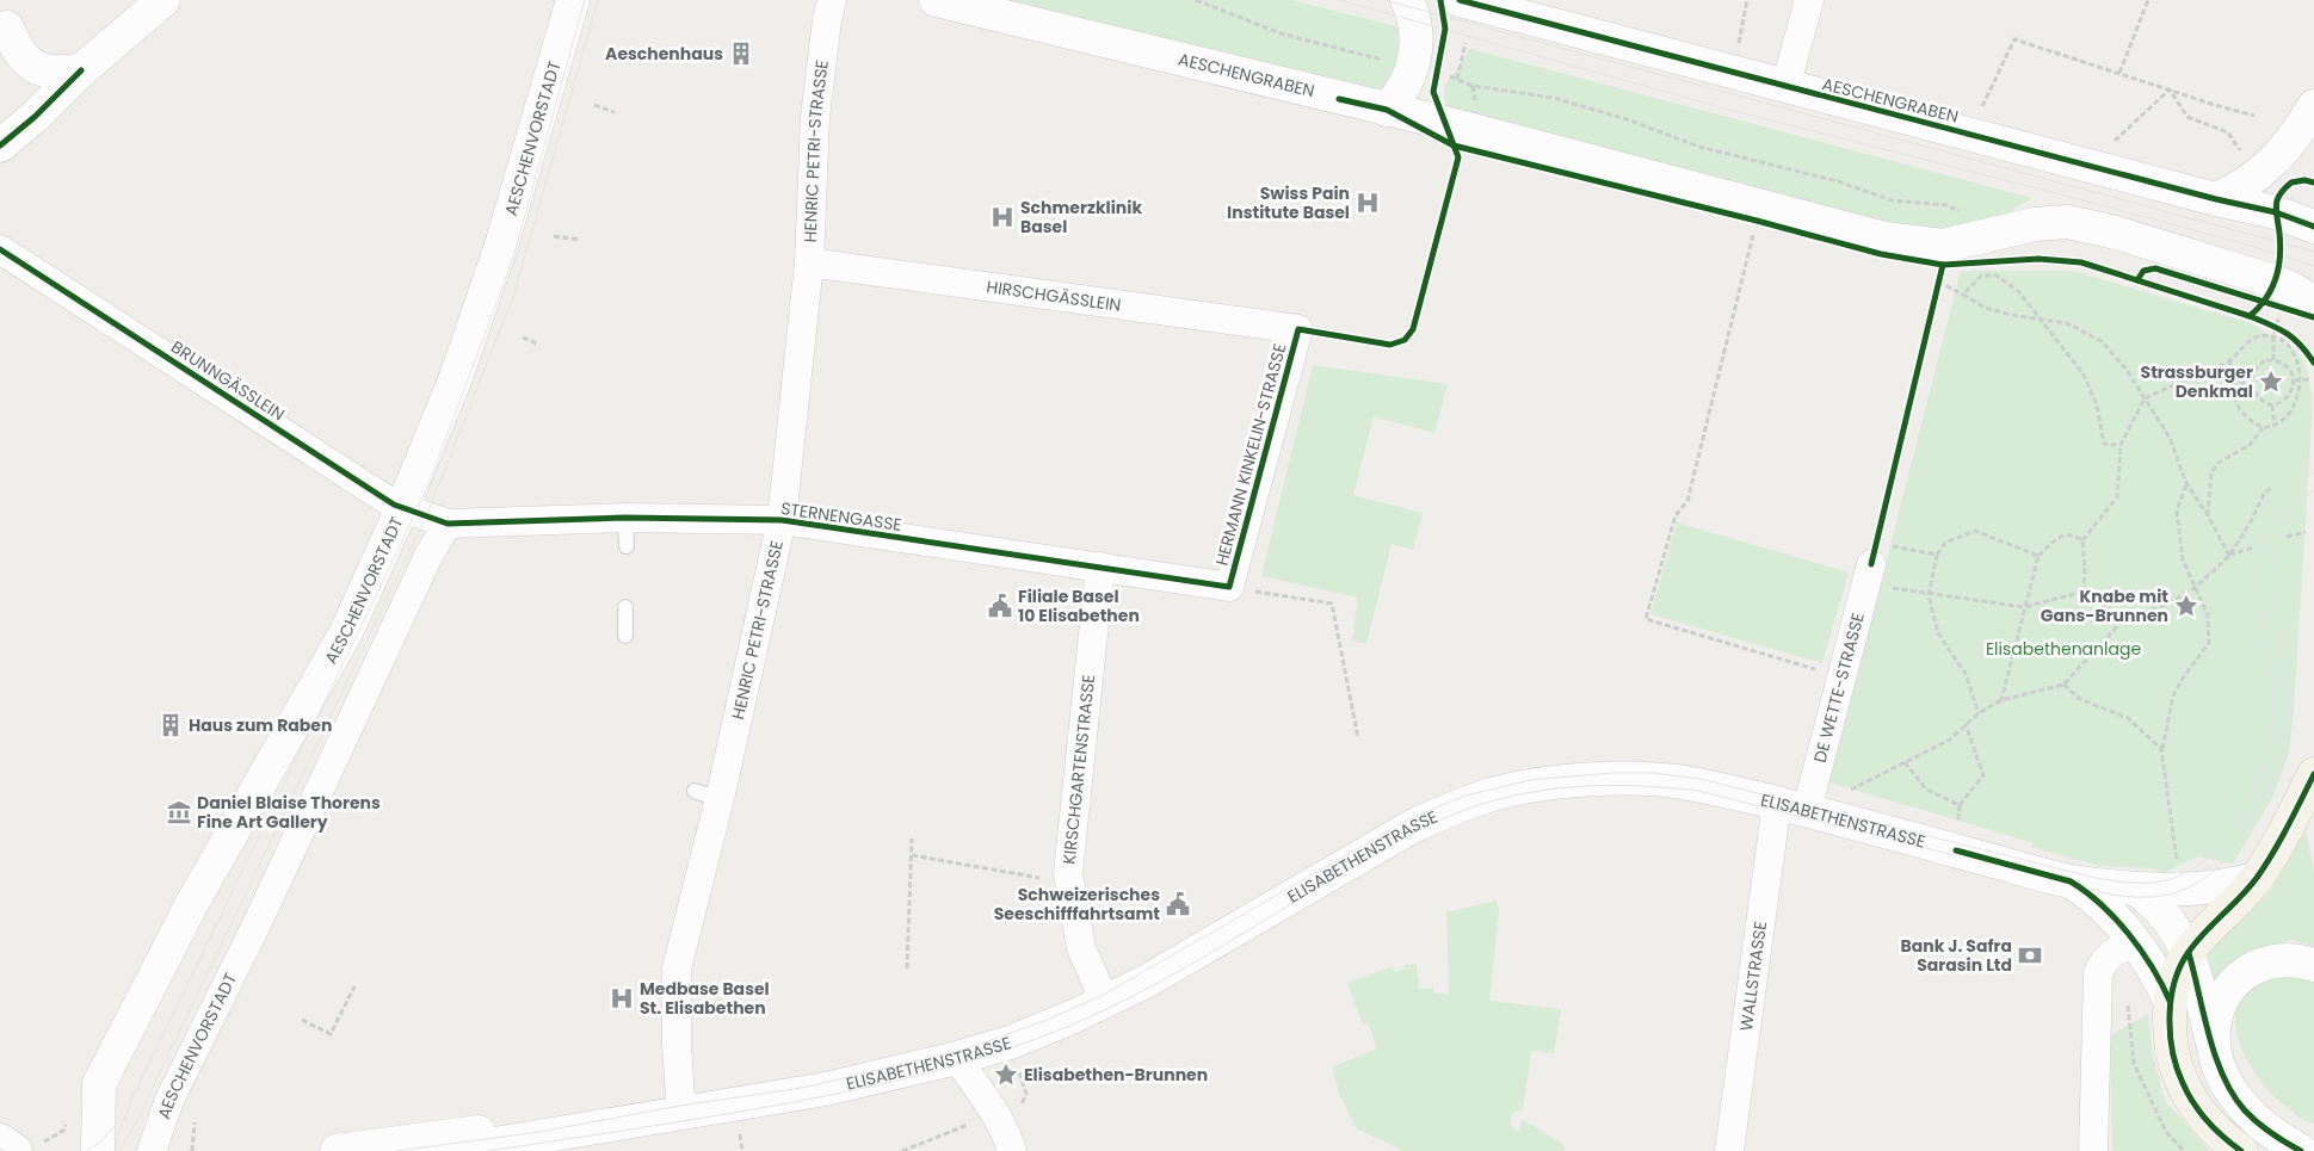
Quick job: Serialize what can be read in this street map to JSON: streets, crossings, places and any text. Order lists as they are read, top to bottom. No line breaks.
{"streets":{"street":["AESCHENGRABEN","AESCHENVORSTADT","HENRIC PETRI-STRASSE","HIRSCHGÄSSLEIN","BRUNNGÄSSLEIN","HERMANN KINKELIN-STRASSE","STERNENGASSE","DE WETTE-STRASSE","KIRSCHGARTENSTRASSE","ELISABETHENSTRASSE","WALLSTRASSE"]},"crossings":[["AESCHENVORSTADT","BRUNNGÄSSLEIN"],["AESCHENVORSTADT","STERNENGASSE"],["HENRIC PETRI-STRASSE","HIRSCHGÄSSLEIN"],["HENRIC PETRI-STRASSE","STERNENGASSE"],["HENRIC PETRI-STRASSE","ELISABETHENSTRASSE"],["HIRSCHGÄSSLEIN","HERMANN KINKELIN-STRASSE"],["BRUNNGÄSSLEIN","STERNENGASSE"],["HERMANN KINKELIN-STRASSE","STERNENGASSE"],["STERNENGASSE","KIRSCHGARTENSTRASSE"],["DE WETTE-STRASSE","ELISABETHENSTRASSE"],["DE WETTE-STRASSE","WALLSTRASSE"],["KIRSCHGARTENSTRASSE","ELISABETHENSTRASSE"],["ELISABETHENSTRASSE","WALLSTRASSE"]],"parks":["Elisabethenanlage"],"places":{"building":["Aeschenhaus","Haus zum Raben"],"hospital":["Swiss Pain Institute Basel","Schmerzklinik Basel","Medbase Basel St. Elisabethen"],"place":["Strassburger Denkmal","Knabe mit Gans-Brunnen","Elisabethen-Brunnen"],"public building":["Filiale Basel 10 Elisabethen","Schweizerisches Seeschifffahrtsamt"],"museum":["Daniel Blaise Thorens Fine Art Gallery"],"bank":["Bank J. Safra Sarasin Ltd"]}}
